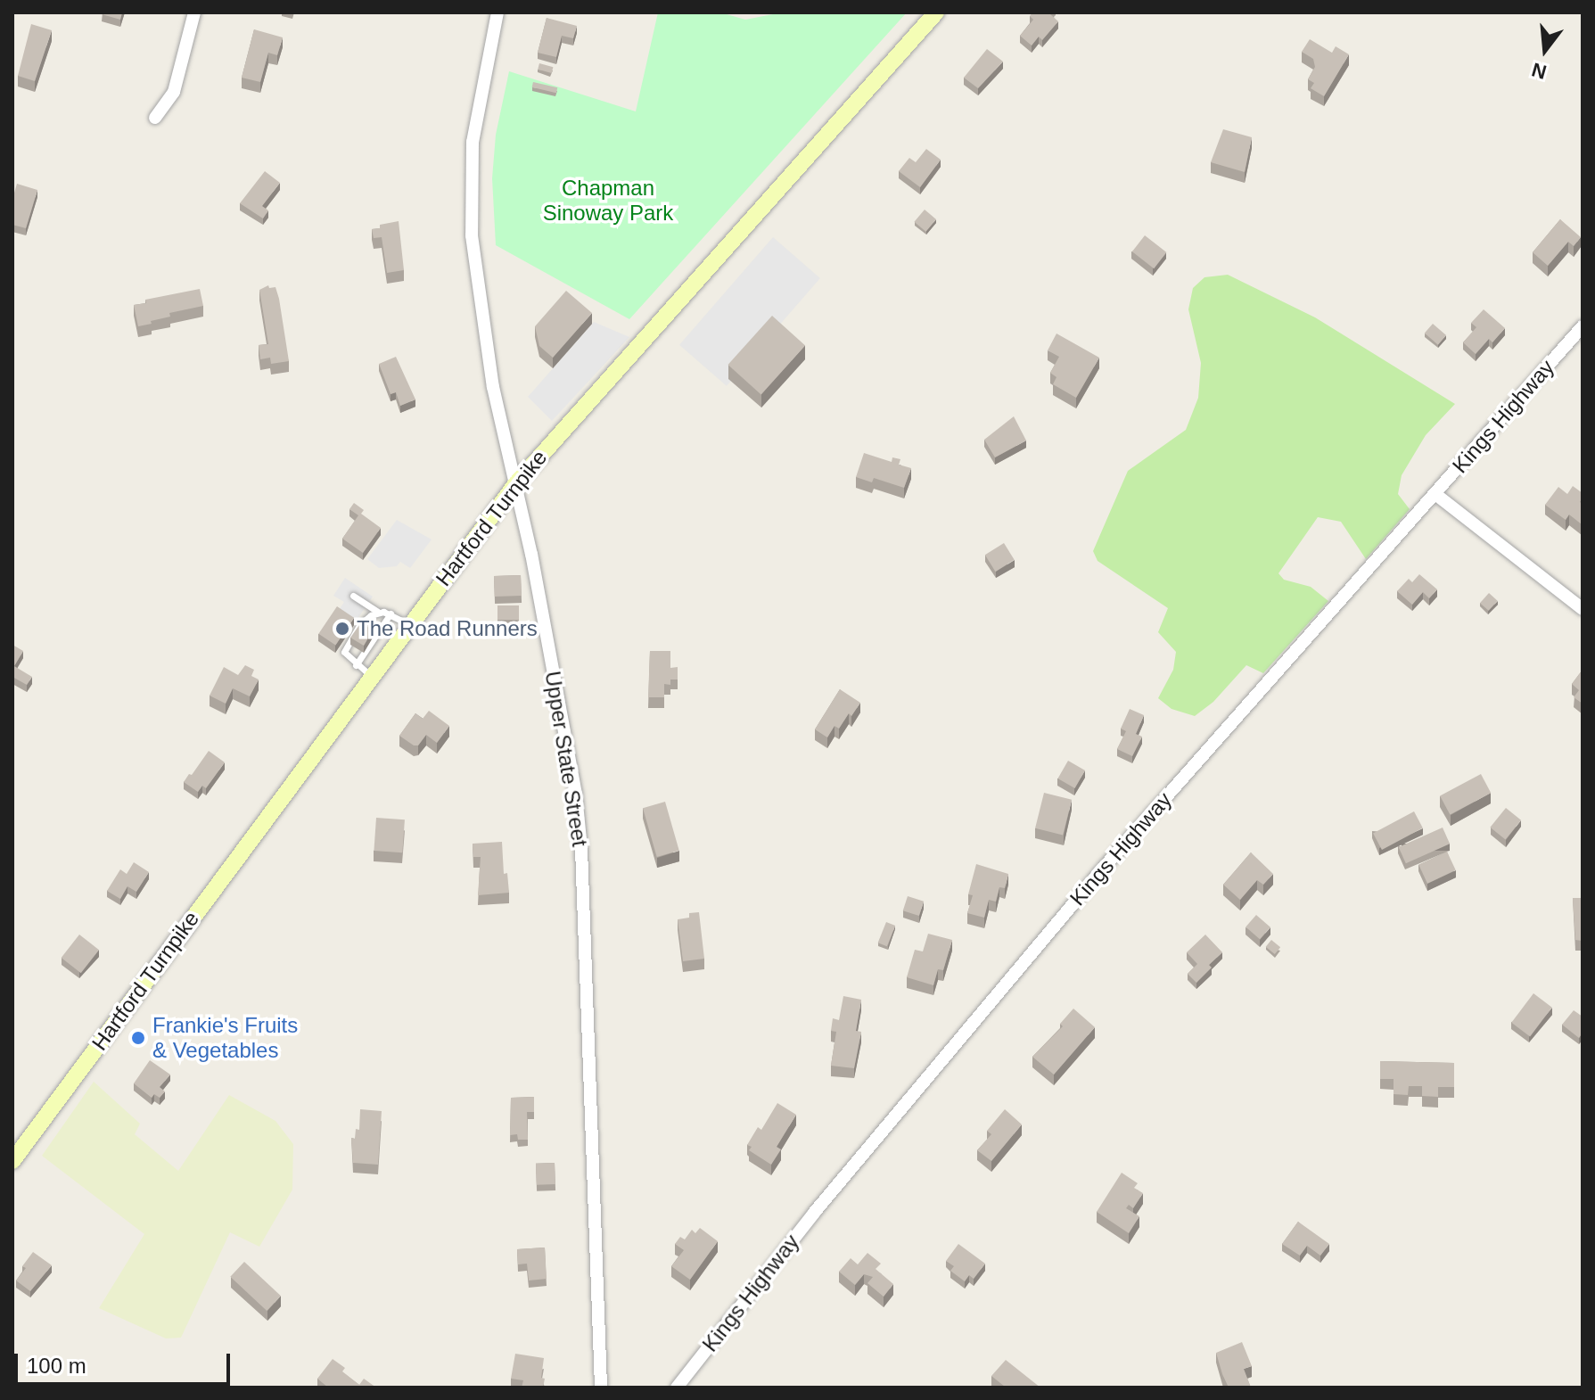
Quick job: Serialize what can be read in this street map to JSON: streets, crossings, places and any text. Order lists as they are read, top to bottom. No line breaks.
{"streets":{"main road":["Hartford Turnpike"],"street":["Kings Highway","Upper State Street"]},"crossings":[["Hartford Turnpike","Upper State Street"]],"parks":["Chapman Sinoway Park"],"places":["The Road Runners","Frankie's Fruits & Vegetables"],"scale_bar":"100 m","north":"bottom"}
